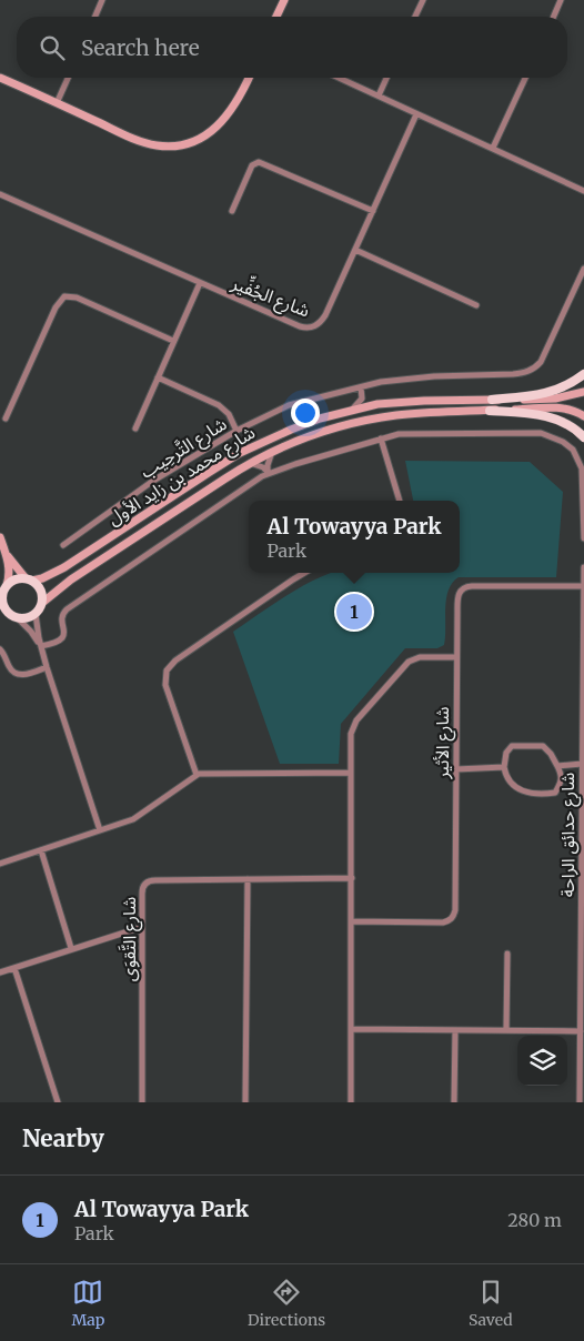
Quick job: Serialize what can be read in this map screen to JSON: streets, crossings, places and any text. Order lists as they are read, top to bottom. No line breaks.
{"streets":{"main road":["شارع محمد بن زايد الأول"],"street":["شارع الجُفِّير","شارع التَّرحِيب","شارع الأثير","شارع حدائق الراحة","شارع التَّقوَى"]},"crossings":[["شارع الأثير","شارع حدائق الراحة"]],"page":{"search":"Search here","popup":["Al Towayya Park","Park"],"pins":"1","heading":"Nearby","list":[{"mark":"1","name":"Al Towayya Park","note":"Park","value":"280 m"}],"nav":["Map","Directions","Saved"]}}
